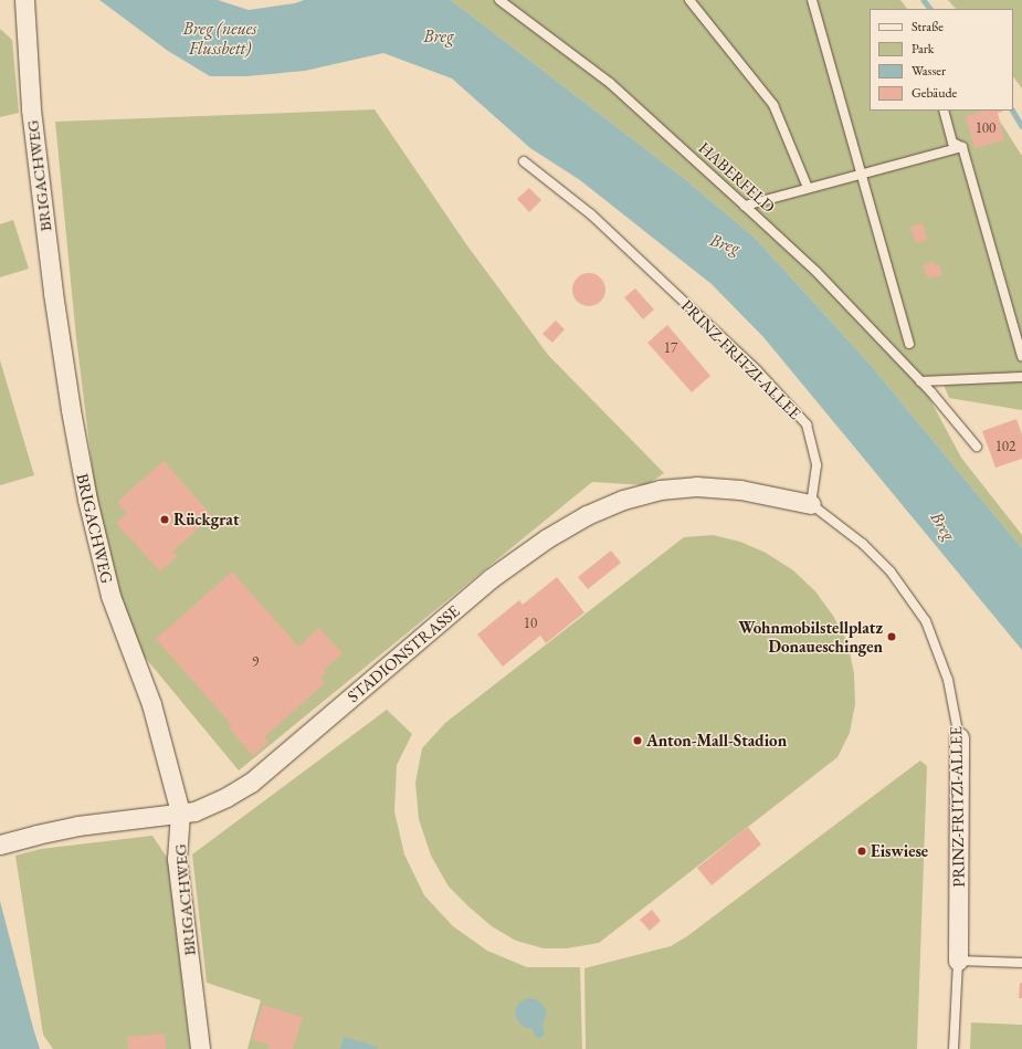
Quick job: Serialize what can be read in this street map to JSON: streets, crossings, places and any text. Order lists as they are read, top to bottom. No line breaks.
{"streets":{"street":["BRIGACHWEG","PRINZ-FRITZI-ALLEE","STADIONSTRASSE"],"lane":["HABERFELD"]},"crossings":[["BRIGACHWEG","STADIONSTRASSE"],["PRINZ-FRITZI-ALLEE","STADIONSTRASSE"]],"water":["Breg (neues Flussbett)","Breg"],"places":["Rückgrat","Wohnmobilstellplatz Donaueschingen","Anton-Mall-Stadion","Eiswiese"],"house_numbers":["100","17","102","10","9"],"legend":["Straße","Park","Wasser","Gebäude"]}
